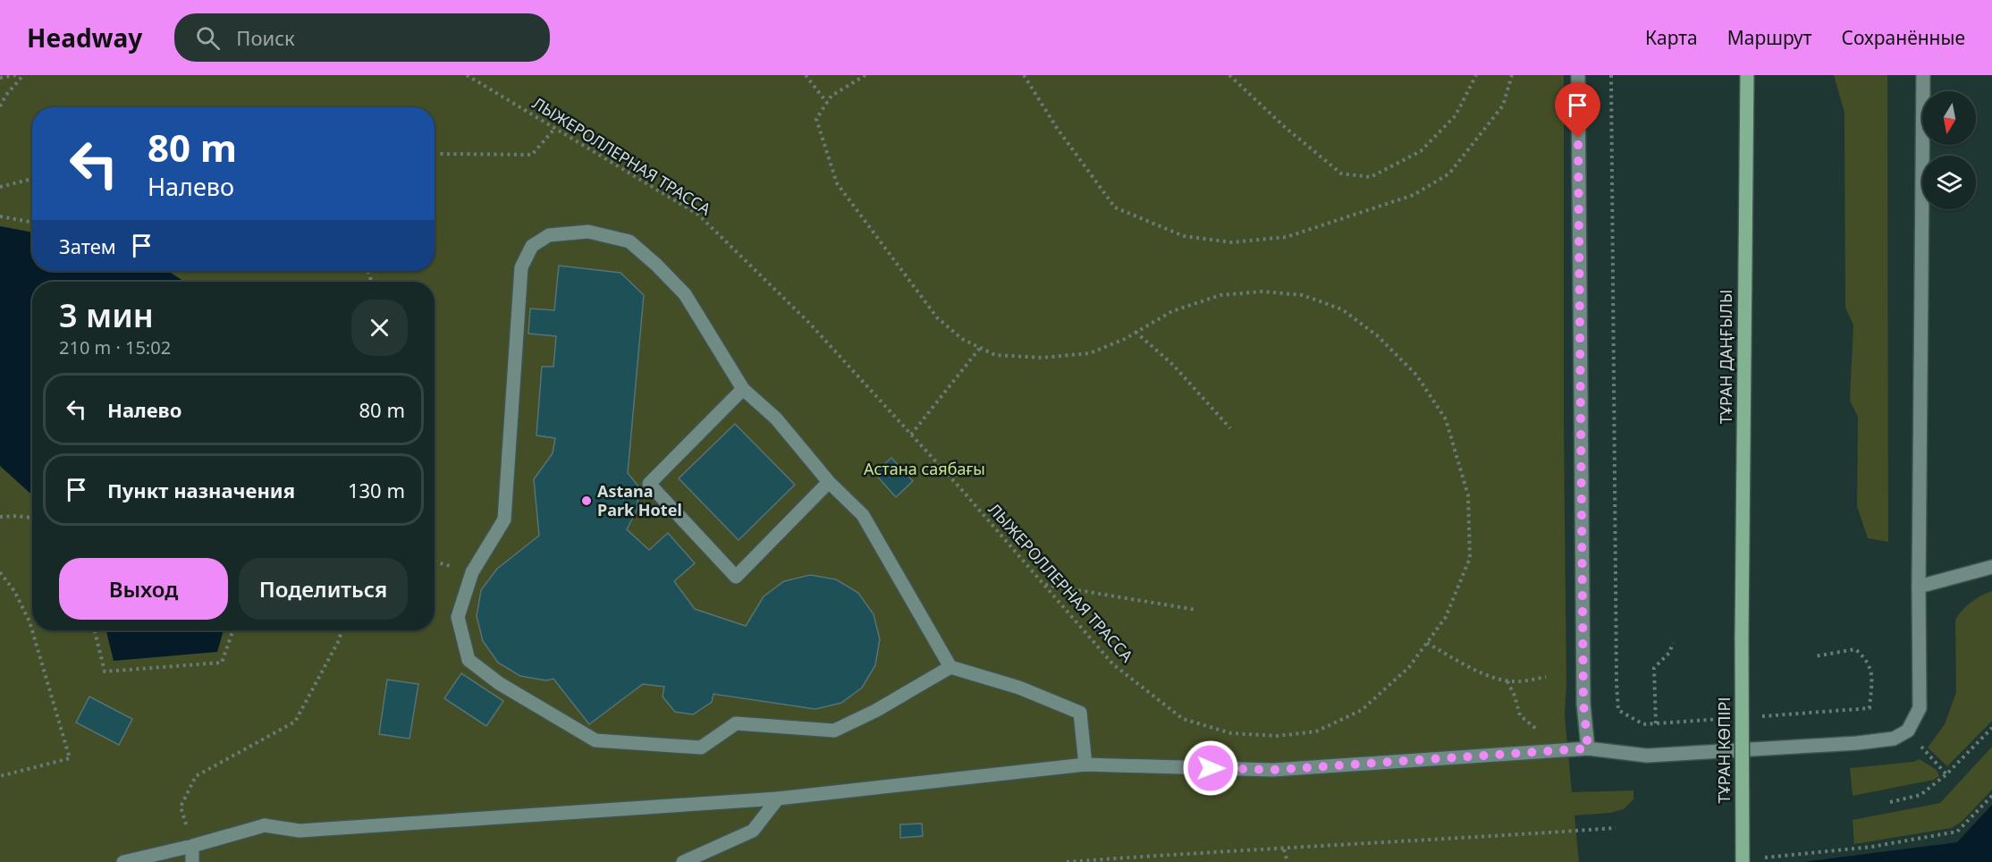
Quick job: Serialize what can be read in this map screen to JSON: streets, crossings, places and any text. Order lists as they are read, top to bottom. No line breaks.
{"streets":{"main road":["ТҰРАН ДАҢҒЫЛЫ","ТҰРАН КӨПІРІ"],"path":["ЛЫЖЕРОЛЛЕРНАЯ ТРАССА"]},"crossings":[["ТҰРАН ДАҢҒЫЛЫ","ТҰРАН КӨПІРІ"]],"parks":["Астана саябағы"],"places":["Astana Park Hotel"],"north":"bottom","page":{"header":"Headway","search":"Поиск","nav":["Карта","Маршрут","Сохранённые"],"turn":["80 m","Налево"],"then":"Затем","heading":["3 мин","210 m · 15:02"],"list":[{"name":"Налево","value":"80 m"},{"name":"Пункт назначения","value":"130 m"}],"buttons":["Выход","Поделиться"]}}
